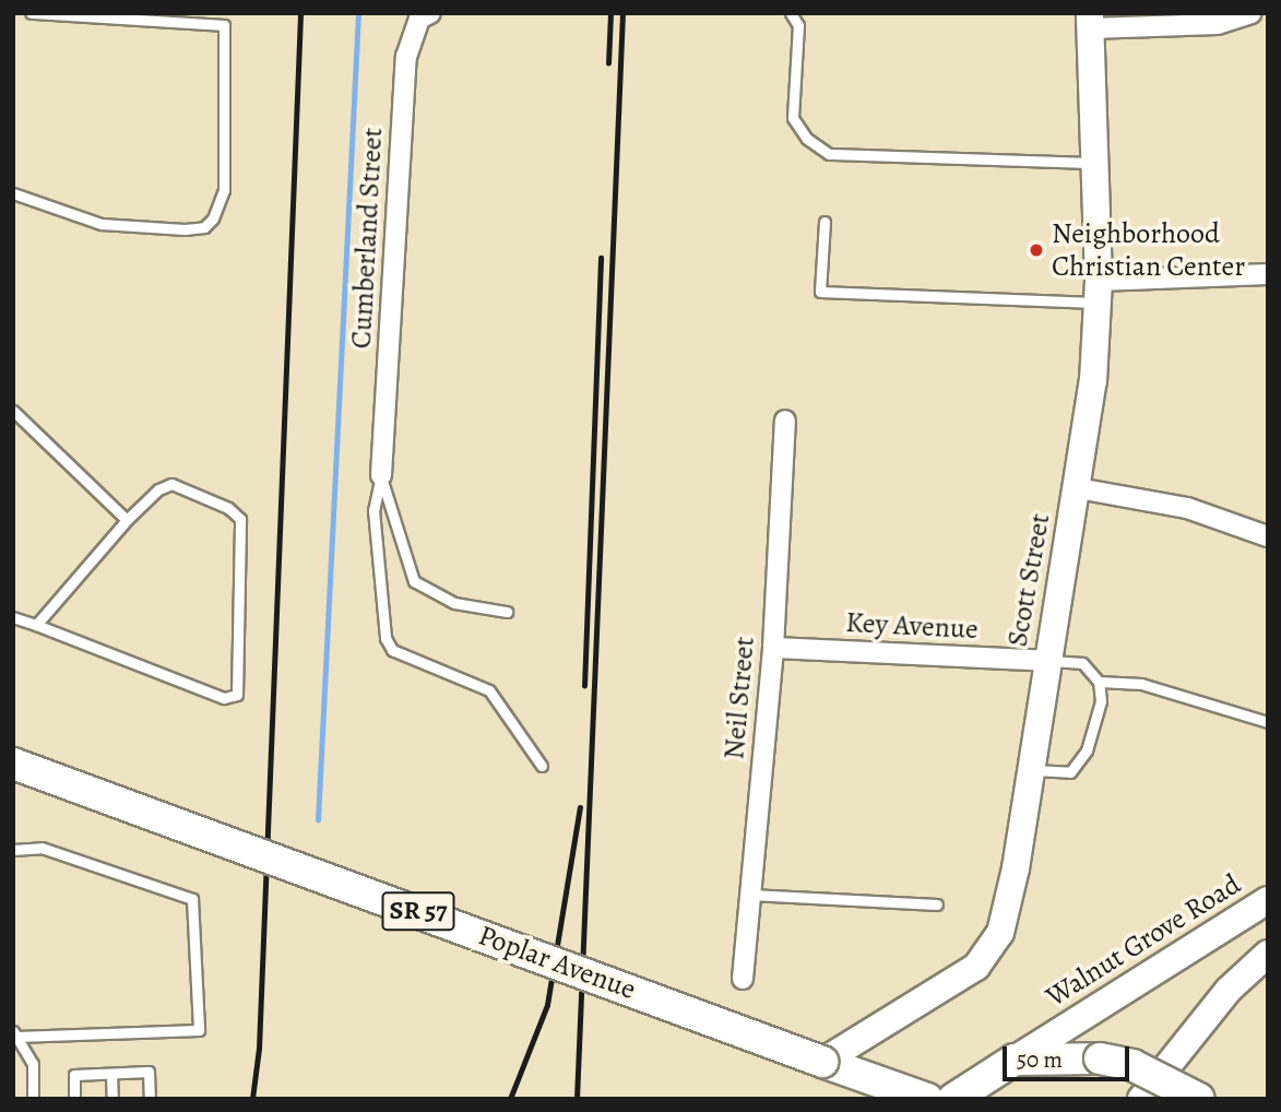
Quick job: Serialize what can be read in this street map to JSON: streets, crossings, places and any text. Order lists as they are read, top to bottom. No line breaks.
{"streets":{"main road":["Scott Street","SR 57","Walnut Grove Road","Poplar Avenue"],"street":["Cumberland Street","Key Avenue","Neil Street"]},"crossings":[["Scott Street","Key Avenue"],["Scott Street","Poplar Avenue"],["Key Avenue","Neil Street"]],"places":["Neighborhood Christian Center"],"scale_bar":"50 m"}
